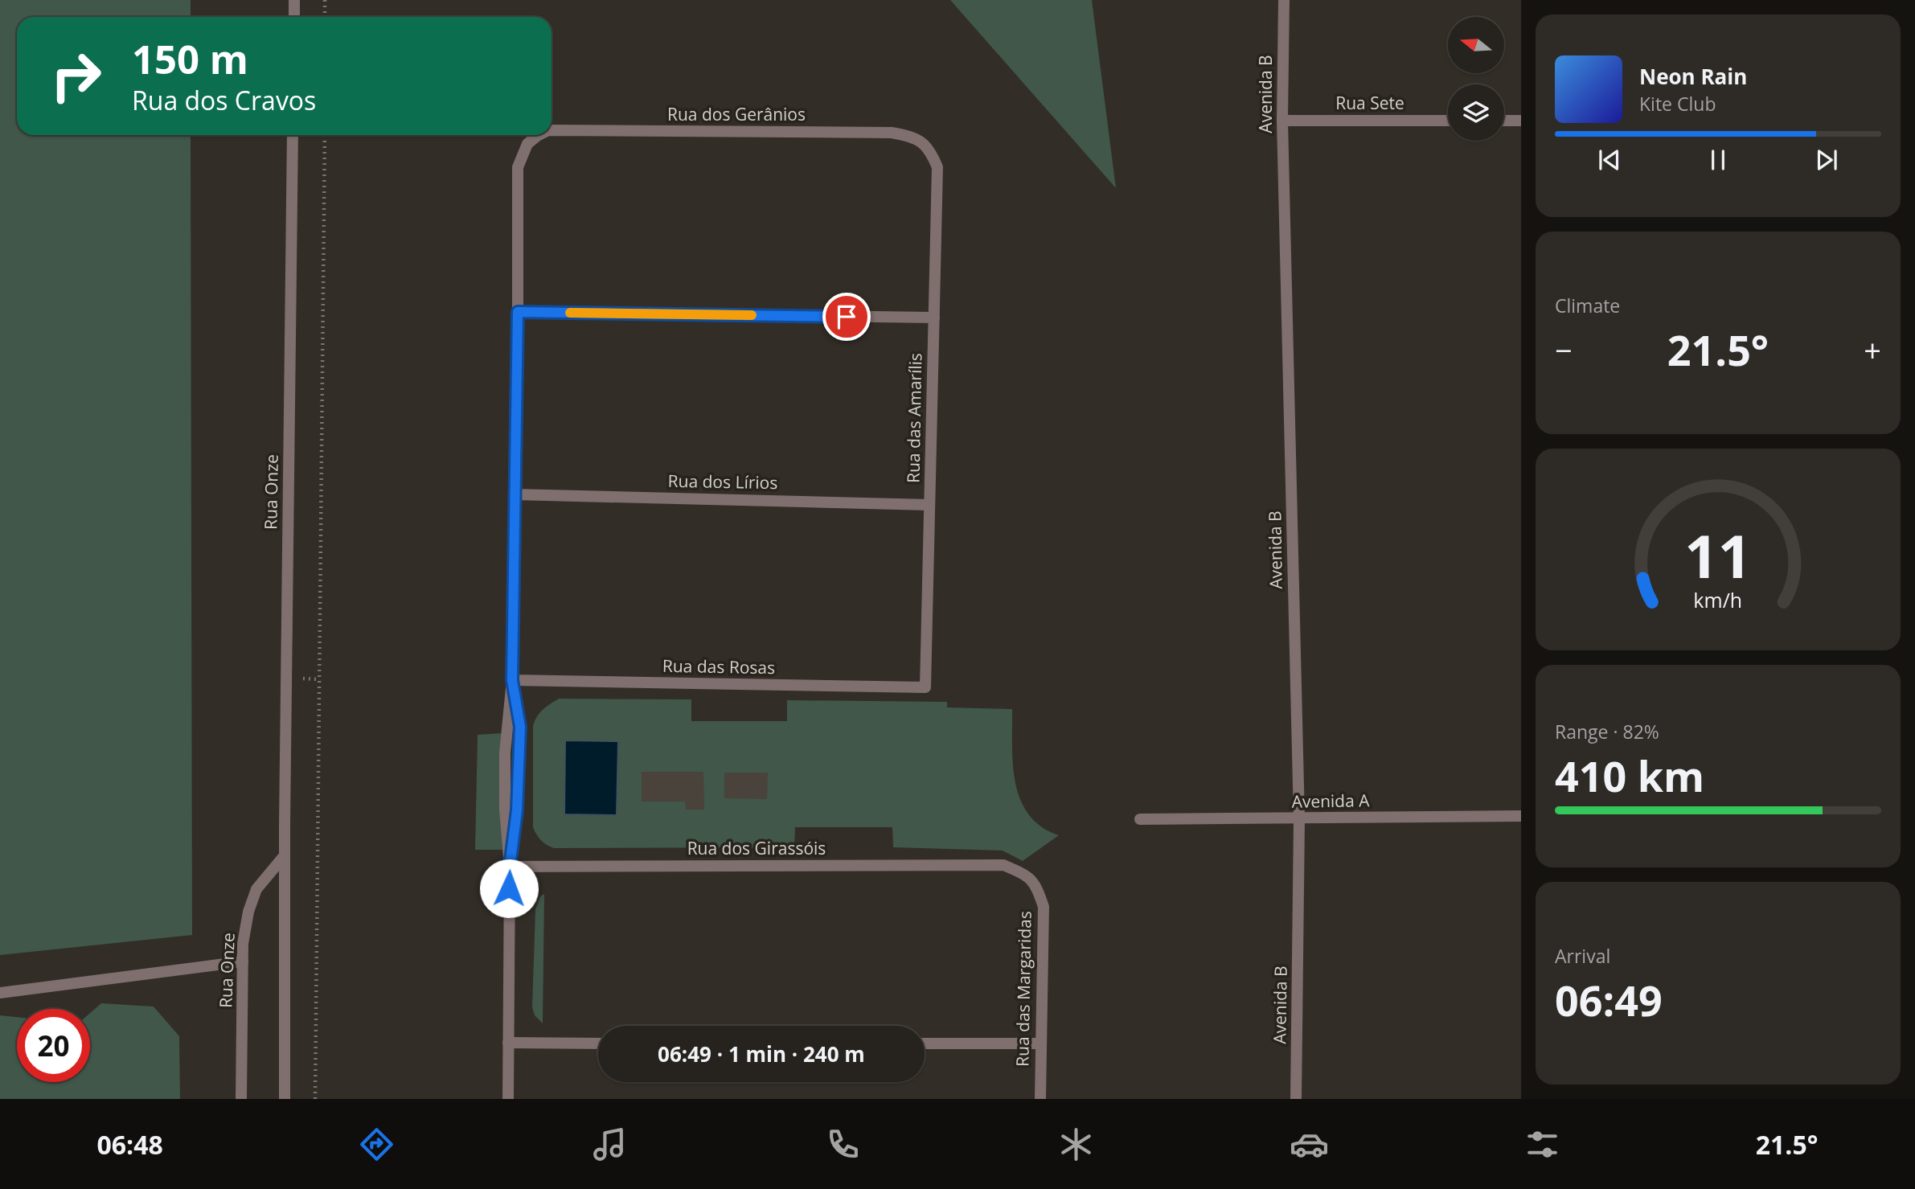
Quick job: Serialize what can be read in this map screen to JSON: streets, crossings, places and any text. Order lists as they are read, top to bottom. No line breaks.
{"streets":{"street":["Avenida B","Rua Sete","Rua dos Gerânios","Rua das Amarílis","Rua dos Lírios","Rua Onze","Rua das Rosas","Avenida A","Rua dos Girassóis","Rua das Margaridas"]},"crossings":[["Avenida B","Rua Sete"],["Avenida B","Avenida A"],["Rua dos Gerânios","Rua das Amarílis"],["Rua das Amarílis","Rua dos Lírios"],["Rua das Amarílis","Rua das Rosas"],["Rua dos Girassóis","Rua das Margaridas"]],"north":"left","page":{"turn":["150 m","Rua dos Cravos"],"song":["Neon Rain","Kite Club"],"tile":["Climate",["Range · 82%","410 km"],["Arrival","06:49"]],"heat":["−","21.5°","+"],"limit":"20","trip":"06:49 · 1 min · 240 m","tabs":["06:48","21.5°"],"gauge":["11","km/h"]}}
